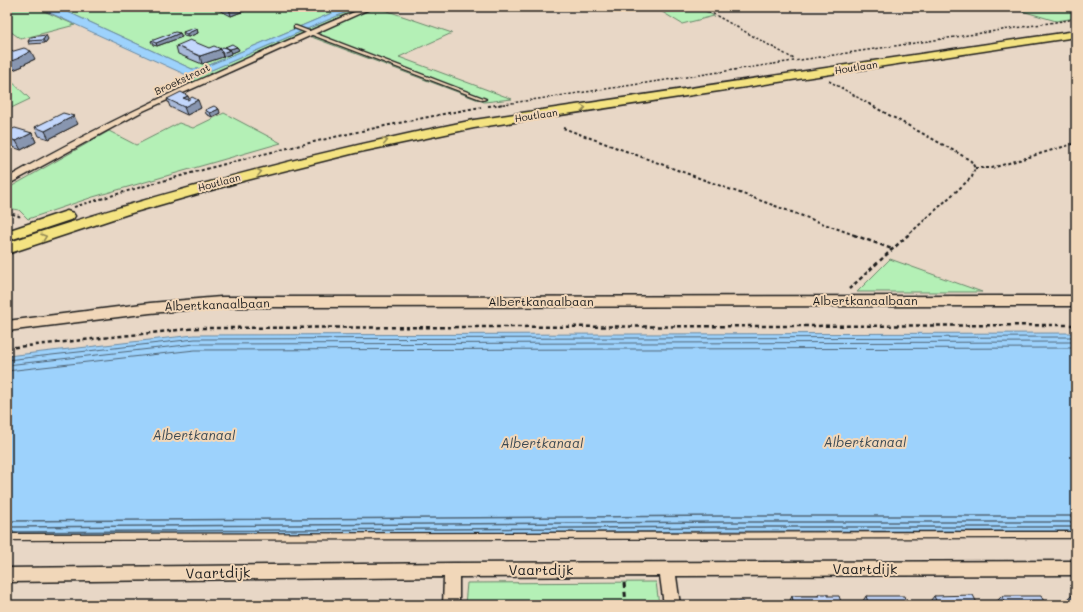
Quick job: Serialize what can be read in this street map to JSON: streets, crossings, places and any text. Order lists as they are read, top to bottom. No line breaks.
{"streets":{"main road":["Houtlaan"],"street":["Broekstraat","Albertkanaalbaan","Vaartdijk"]},"water":["Albertkanaal"]}
